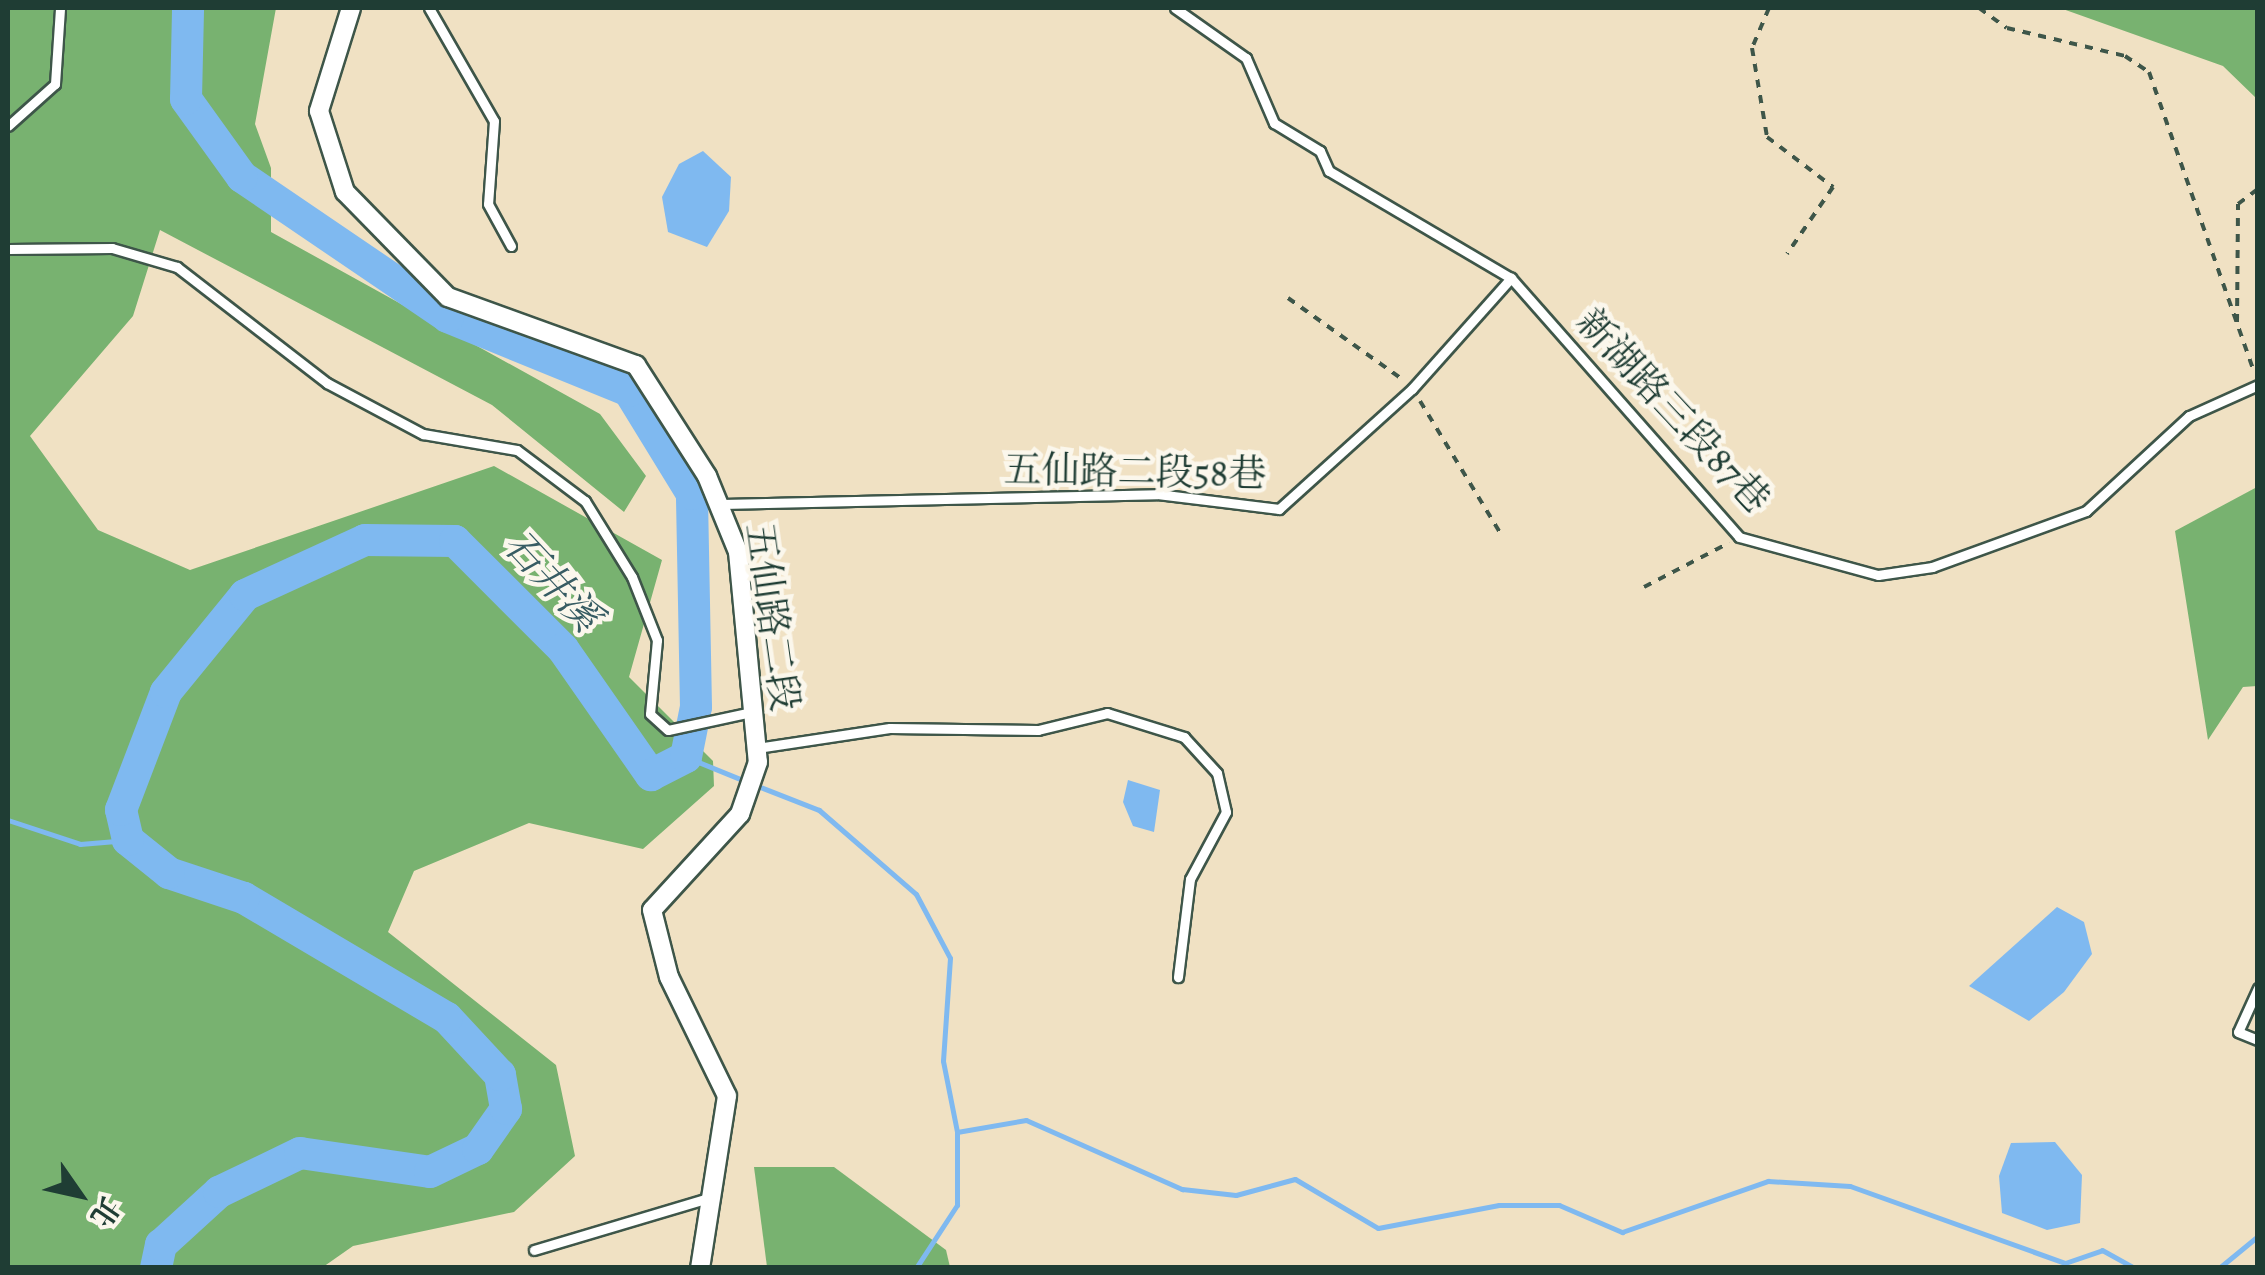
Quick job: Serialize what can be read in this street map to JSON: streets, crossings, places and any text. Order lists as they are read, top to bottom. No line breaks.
{"streets":{"street":["五仙路二段"],"lane":["新湖路三段87巷","五仙路二段58巷"]},"crossings":[["新湖路三段87巷","五仙路二段58巷"],["五仙路二段58巷","五仙路二段"]],"water":["石井溪"],"north":"bottom right"}
